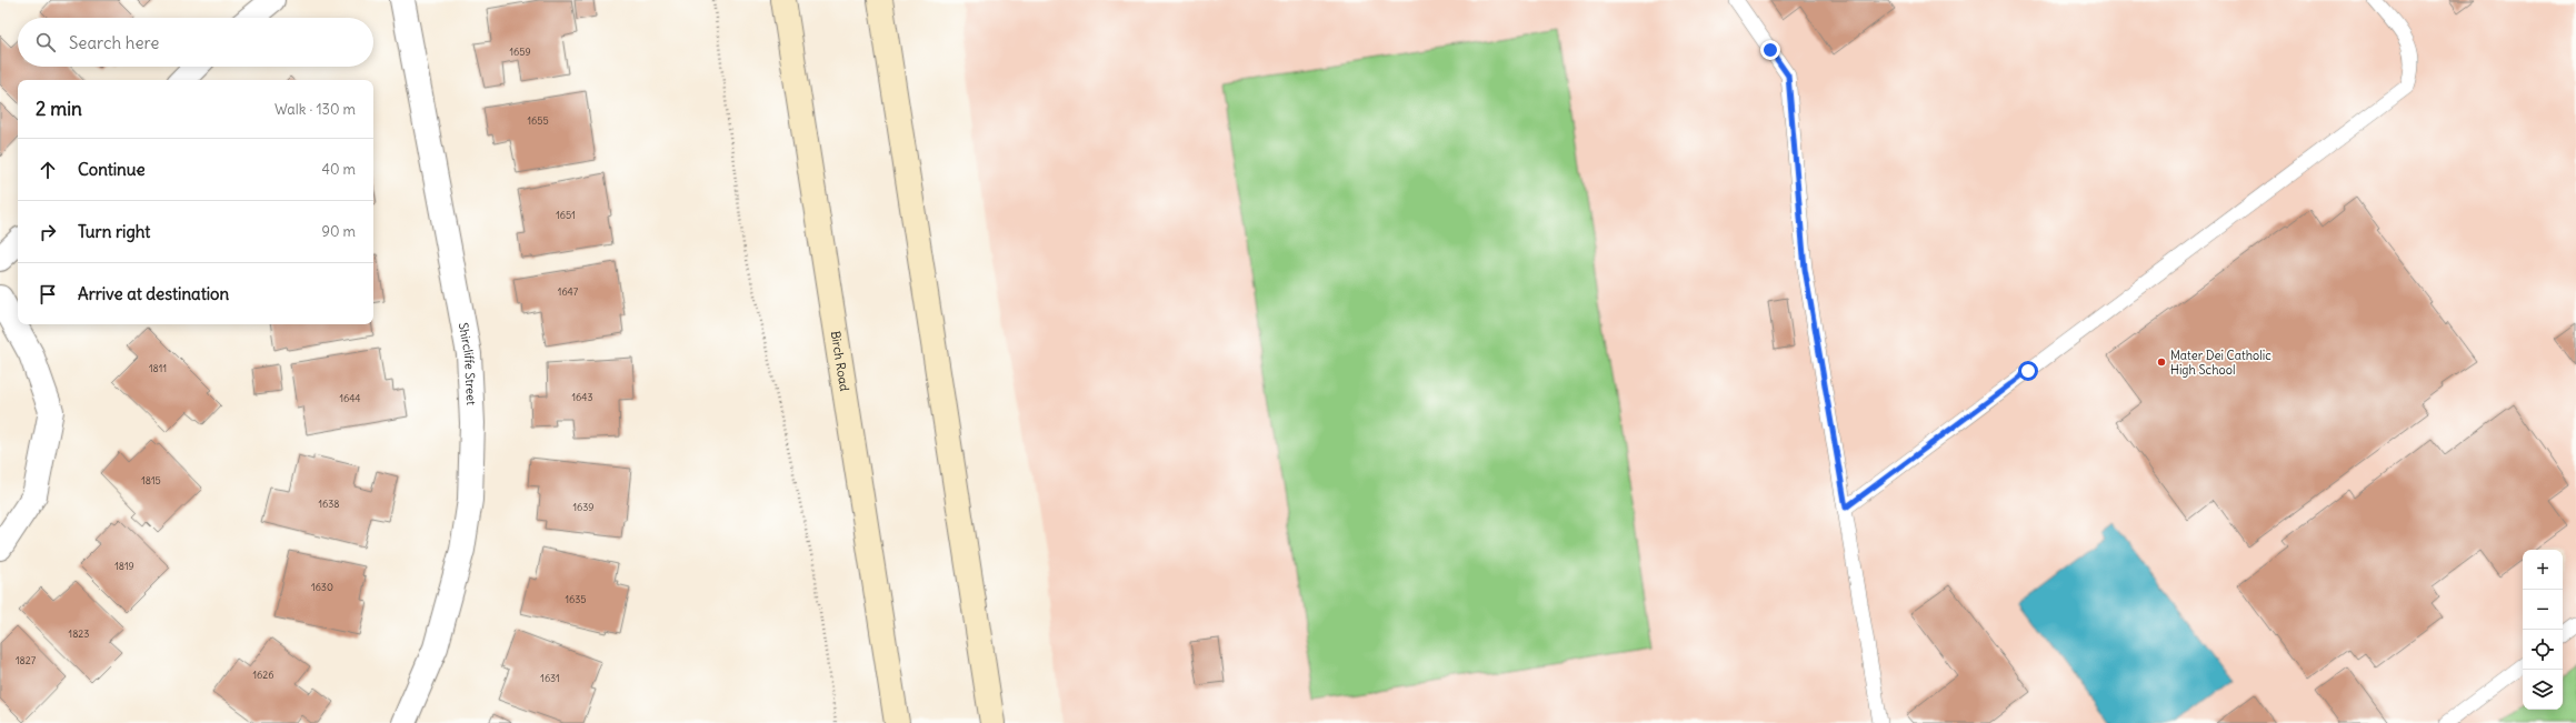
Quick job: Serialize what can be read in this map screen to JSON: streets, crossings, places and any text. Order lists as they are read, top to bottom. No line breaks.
{"streets":{"main road":["Birch Road"],"street":["Shircliffe Street"]},"places":["Mater Dei Catholic High School"],"house_numbers":["1659","1655","1651","1647","1811","1643","1644","1815","1638","1639","1819","1630","1635","1823","1827","1626","1631"],"page":{"search":"Search here","heading":["2 min","Walk · 130 m"],"list":[["Continue","40 m"],["Turn right","90 m"],"Arrive at destination"],"map_buttons":["+","−"]}}
